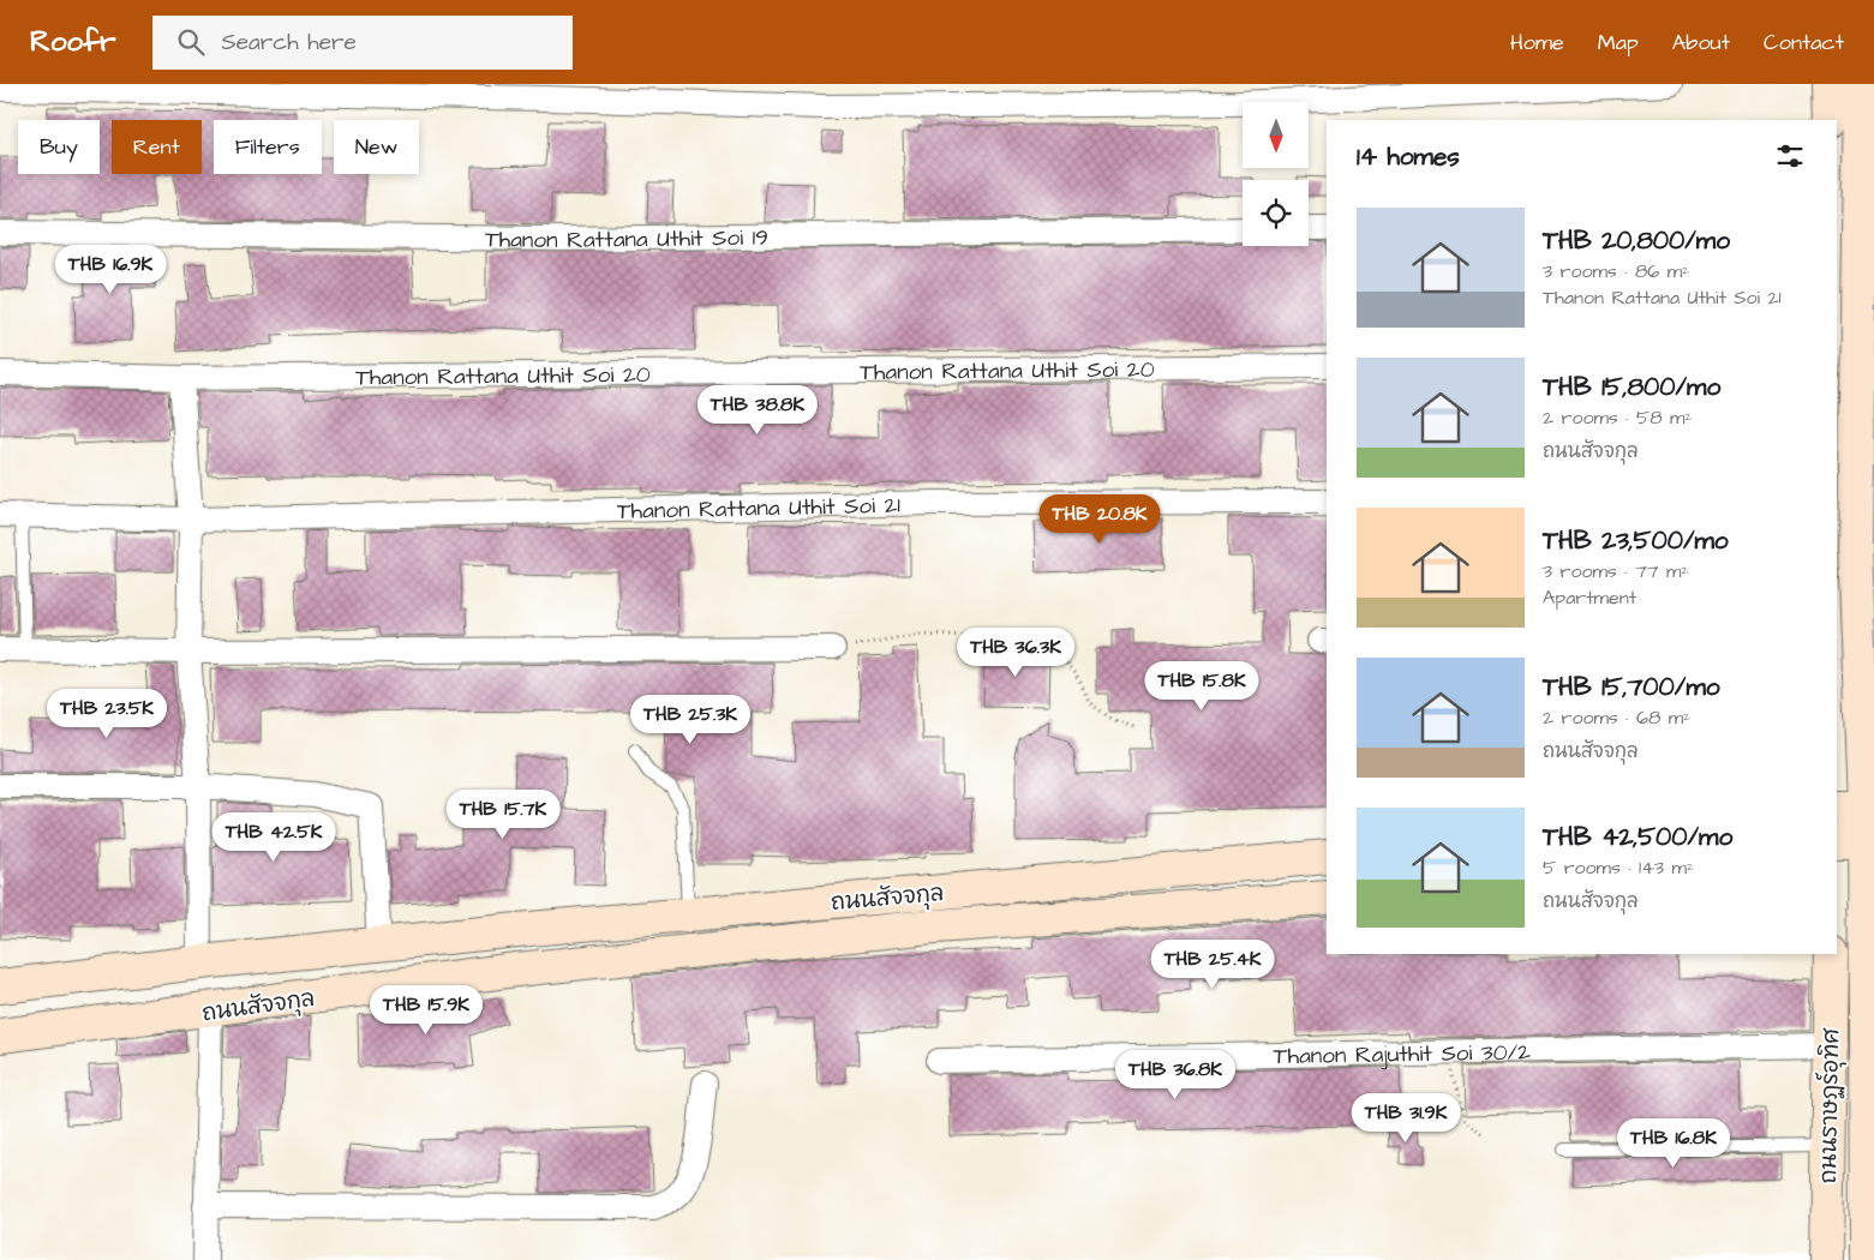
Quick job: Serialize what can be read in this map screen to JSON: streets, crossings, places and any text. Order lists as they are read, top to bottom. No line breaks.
{"streets":{"street":["Thanon Rattana Uthit Soi 19","Thanon Rattana Uthit Soi 20","Thanon Rattana Uthit Soi 21","ถนนสัจจกุล","Thanon Rajuthit Soi 30/2","ถนนราษฏร์อุทิศ"]},"crossings":[["Thanon Rajuthit Soi 30/2","ถนนราษฏร์อุทิศ"]],"north":"bottom","page":{"header":"Roofr","search":"Search here","nav":["Home","Map","About","Contact"],"chip":["Buy","Rent","Filters","New"],"heading":"14 homes","list":[{"name":"THB 20,800/mo","note":"3 rooms · 86 m² · Thanon Rattana Uthit Soi 21"},{"name":"THB 15,800/mo","note":"2 rooms · 58 m² · ถนนสัจจกุล"},{"name":"THB 23,500/mo","note":"3 rooms · 77 m² · Apartment"},{"name":"THB 15,700/mo","note":"2 rooms · 68 m² · ถนนสัจจกุล"},{"name":"THB 42,500/mo","note":"5 rooms · 143 m² · ถนนสัจจกุล"}],"price":["THB 16.9K","THB 38.8K","THB 20.8K","THB 36.3K","THB 15.8K","THB 23.5K","THB 25.3K","THB 15.7K","THB 42.5K","THB 25.4K","THB 15.9K","THB 36.8K","THB 31.9K","THB 16.8K"]}}
